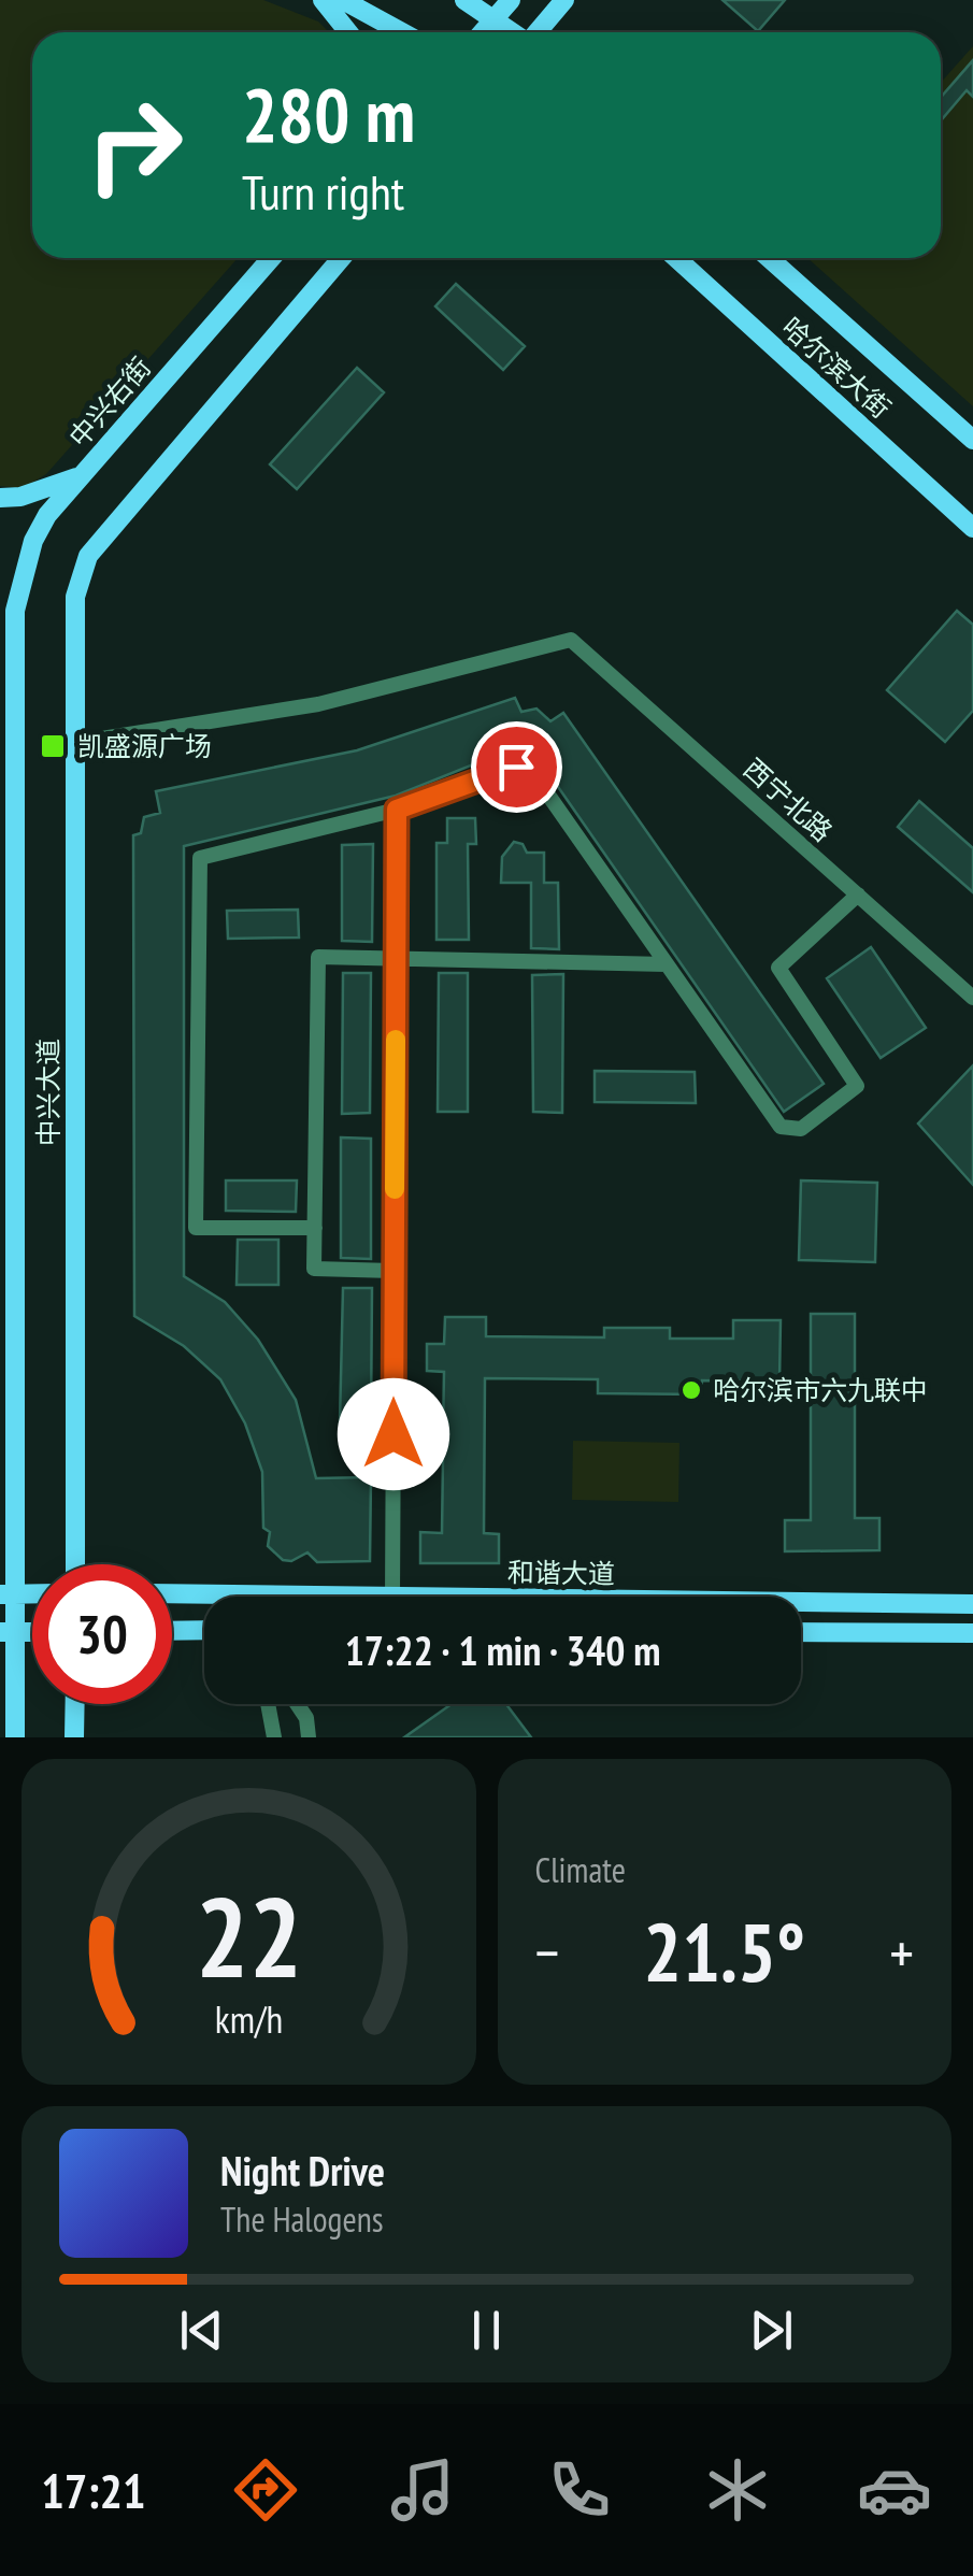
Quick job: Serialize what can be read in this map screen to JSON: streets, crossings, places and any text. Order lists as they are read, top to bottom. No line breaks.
{"streets":{"main road":["哈尔滨大街","中兴右街","中兴大道","和谐大道"],"street":["西宁北路"]},"crossings":[["中兴右街","中兴大道"],["西宁北路","中兴大道"]],"places":{"transit":["凯盛源广场"],"other":["哈尔滨市六九联中"]},"page":{"turn":["280 m","Turn right"],"limit":"30","trip":"17:22 · 1 min · 340 m","tile":"Climate","heat":["−","21.5°","+"],"song":["Night Drive","The Halogens"],"tabs":"17:21","gauge":["22","km/h"]}}
